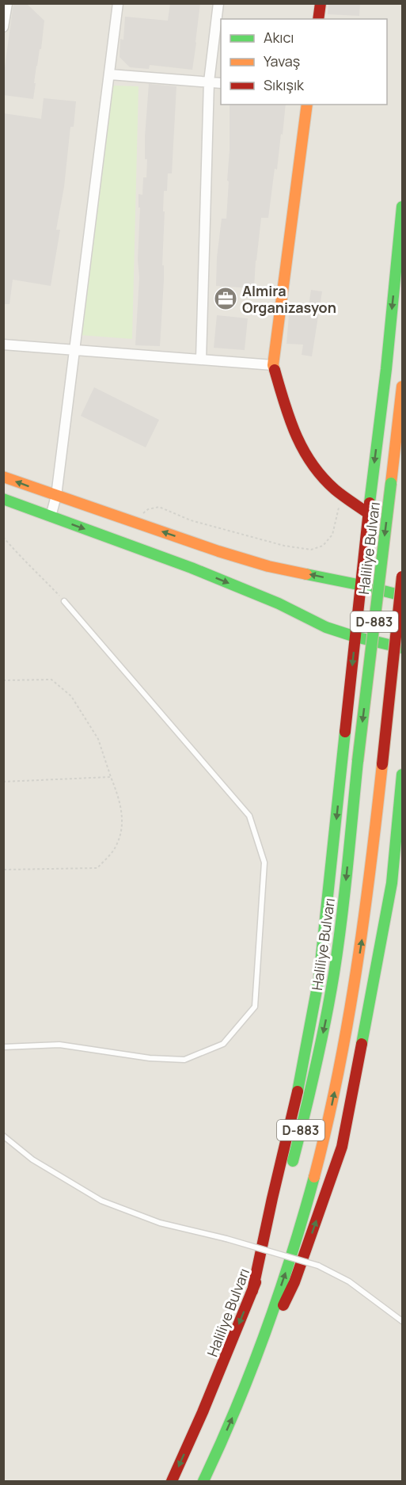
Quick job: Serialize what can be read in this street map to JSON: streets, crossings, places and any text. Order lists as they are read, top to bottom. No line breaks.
{"streets":{"main road":["Haliliye Bulvarı","D-883"]},"places":{"office":["Almira Organizasyon"]},"legend":["Akıcı","Yavaş","Sıkışık"]}
